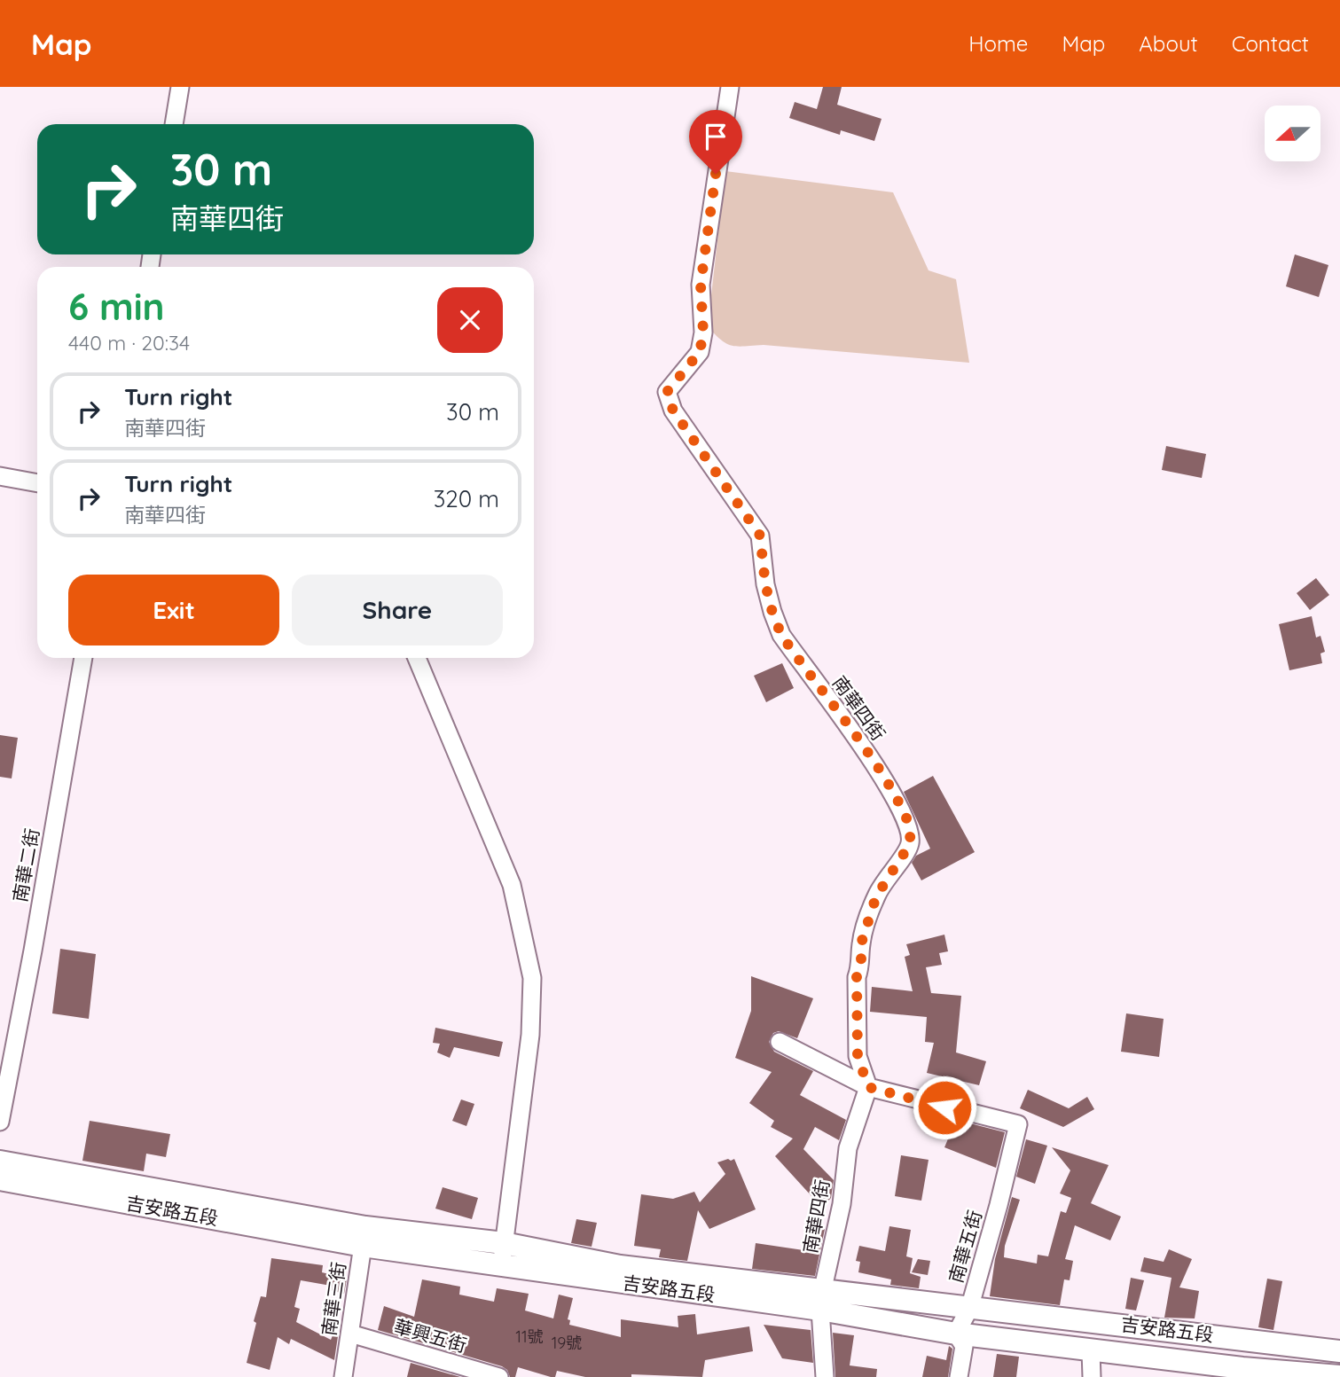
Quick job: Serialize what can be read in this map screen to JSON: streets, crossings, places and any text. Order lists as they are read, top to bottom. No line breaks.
{"streets":{"main road":["吉安路五段"],"street":["南華四街","南華二街","南華五街","南華三街","華興五街"]},"crossings":[["南華四街","吉安路五段"],["南華四街","南華五街"],["吉安路五段","南華五街"],["吉安路五段","南華三街"],["南華三街","華興五街"]],"house_numbers":["11號","19號"],"north":"left","page":{"header":"Map","nav":["Home","Map","About","Contact"],"turn":["30 m","南華四街"],"heading":["6 min","440 m · 20:34"],"list":[{"name":"Turn right","note":"南華四街","value":"30 m"},{"name":"Turn right","note":"南華四街","value":"320 m"}],"buttons":["Exit","Share"]}}
